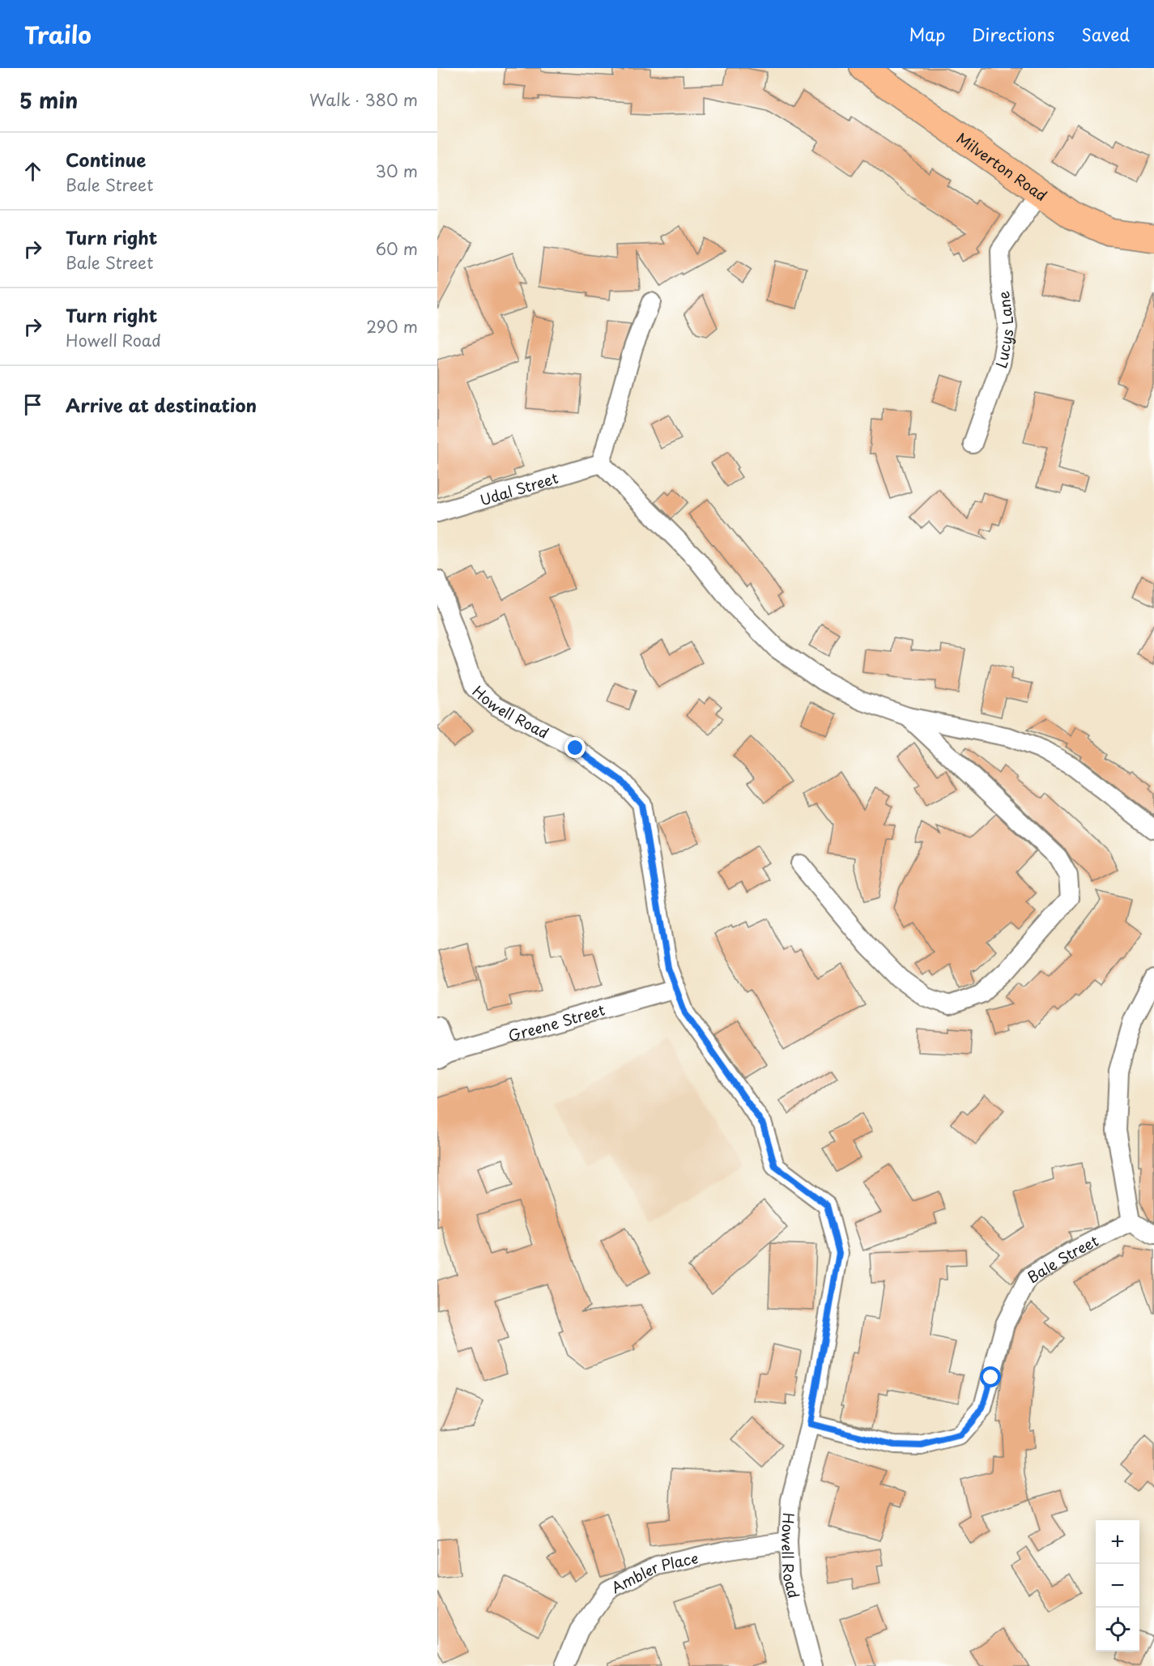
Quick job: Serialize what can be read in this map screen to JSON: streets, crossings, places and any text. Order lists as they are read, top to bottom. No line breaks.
{"streets":{"main road":["Milverton Road"],"street":["Lucys Lane","Udal Street","Howell Road","Greene Street","Bale Street","Ambler Place"]},"crossings":[["Milverton Road","Lucys Lane"],["Howell Road","Greene Street"],["Howell Road","Bale Street"],["Howell Road","Ambler Place"]],"page":{"header":"Trailo","nav":["Map","Directions","Saved"],"heading":["5 min","Walk · 380 m"],"list":[["Continue","Bale Street","30 m"],["Turn right","Bale Street","60 m"],["Turn right","Howell Road","290 m"],"Arrive at destination"],"map_buttons":["+","−"]}}
